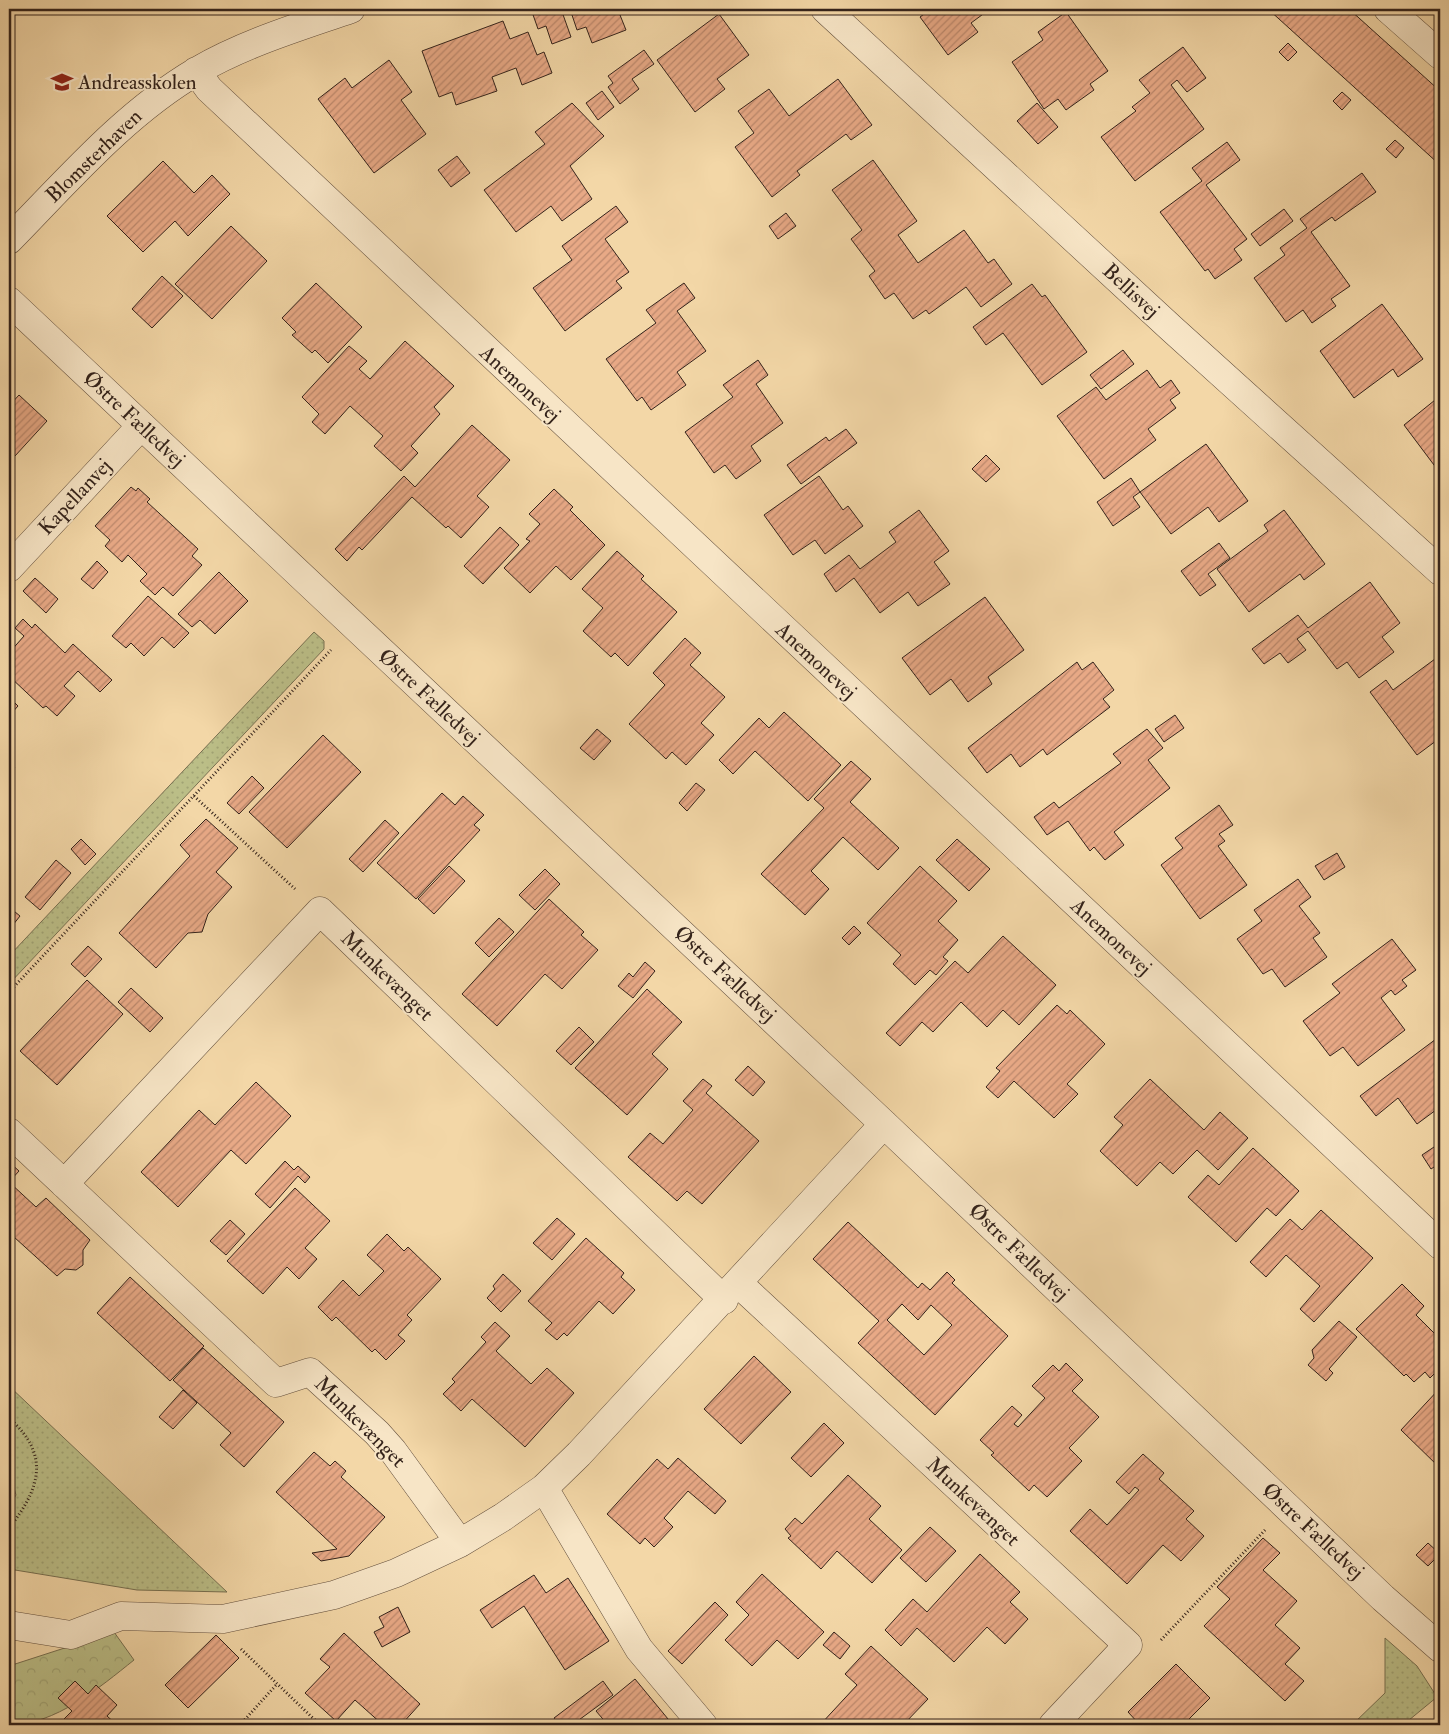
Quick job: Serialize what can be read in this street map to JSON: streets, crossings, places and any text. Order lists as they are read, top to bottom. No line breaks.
{"streets":{"street":["Blomsterhaven","Bellisvej","Anemonevej","Østre Fælledvej","Kapellanvej","Munkevænget"]},"crossings":[["Blomsterhaven","Anemonevej"],["Østre Fælledvej","Kapellanvej"]],"places":{"school or university":["Andreasskolen"]}}
